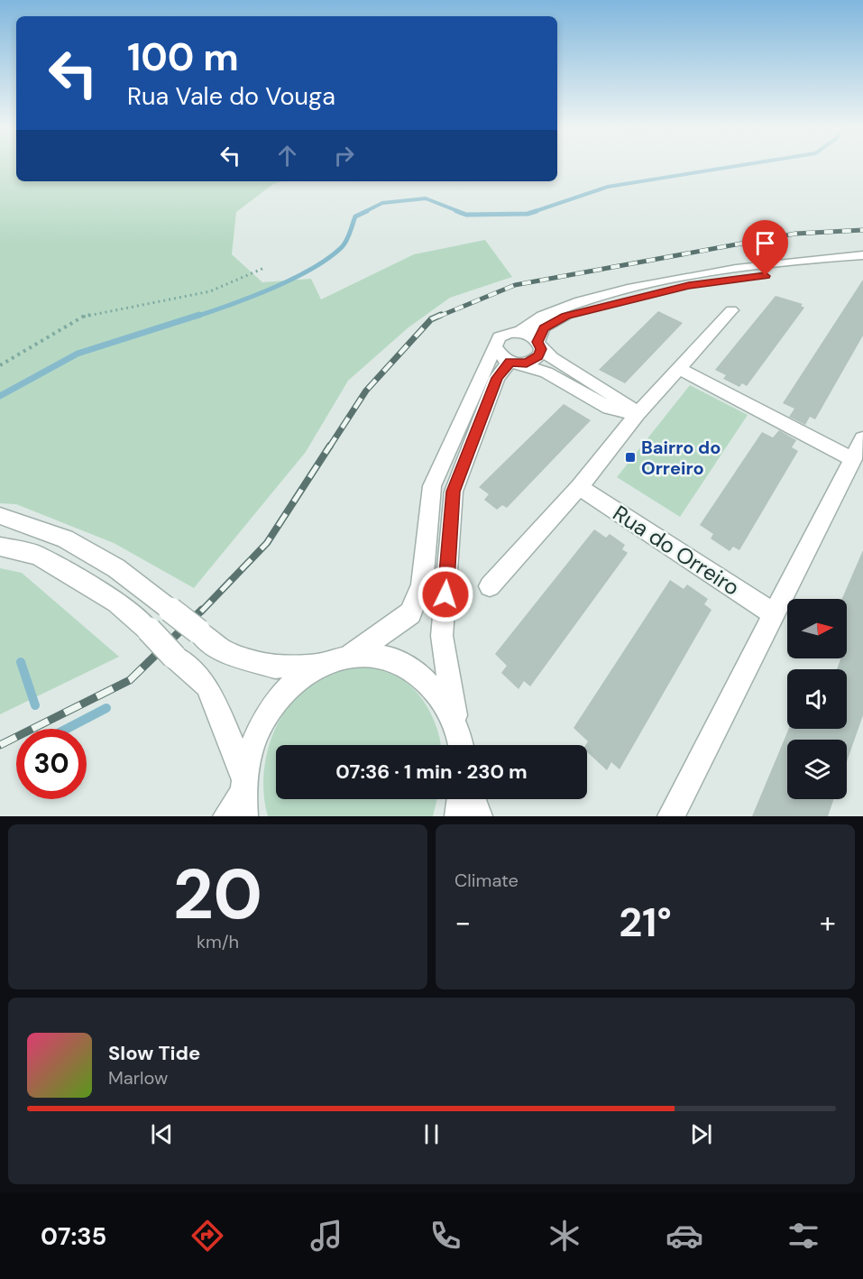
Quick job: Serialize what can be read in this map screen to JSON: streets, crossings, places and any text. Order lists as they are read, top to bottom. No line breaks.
{"streets":{"street":["Rua do Orreiro"]},"places":{"transit":["Bairro do Orreiro"]},"north":"right","page":{"turn":["100 m","Rua Vale do Vouga"],"limit":"30","trip":"07:36 · 1 min · 230 m","tile":[["20","km/h"],"Climate"],"heat":["−","21°","+"],"song":["Slow Tide","Marlow"],"tabs":"07:35"}}
